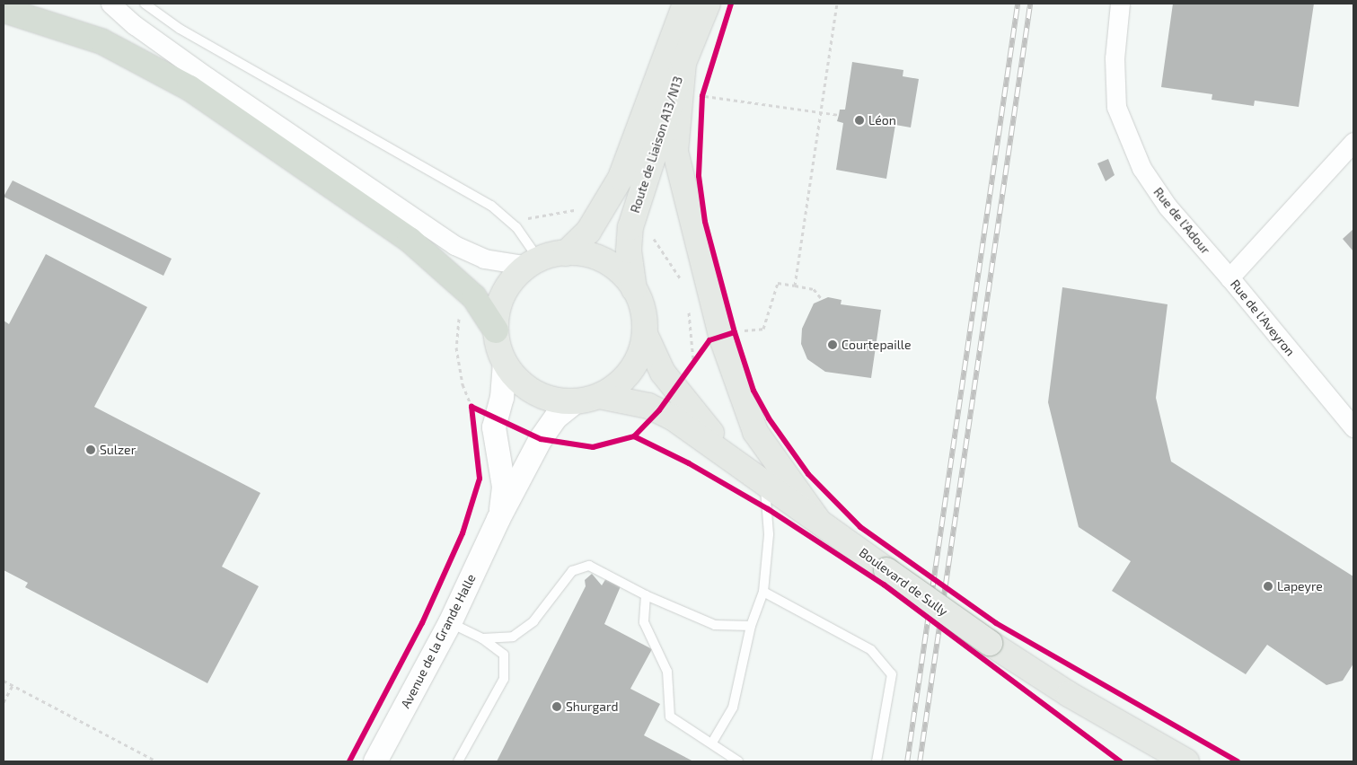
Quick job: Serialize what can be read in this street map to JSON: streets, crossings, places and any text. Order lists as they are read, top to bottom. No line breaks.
{"streets":{"main road":["Route de Liaison A13/N13","Boulevard de Sully"],"street":["Rue de l'Adour","Rue de l'Aveyron","Avenue de la Grande Halle"]},"crossings":[["Rue de l'Adour","Rue de l'Aveyron"]],"places":["Léon","Courtepaille","Sulzer","Lapeyre","Shurgard"]}
